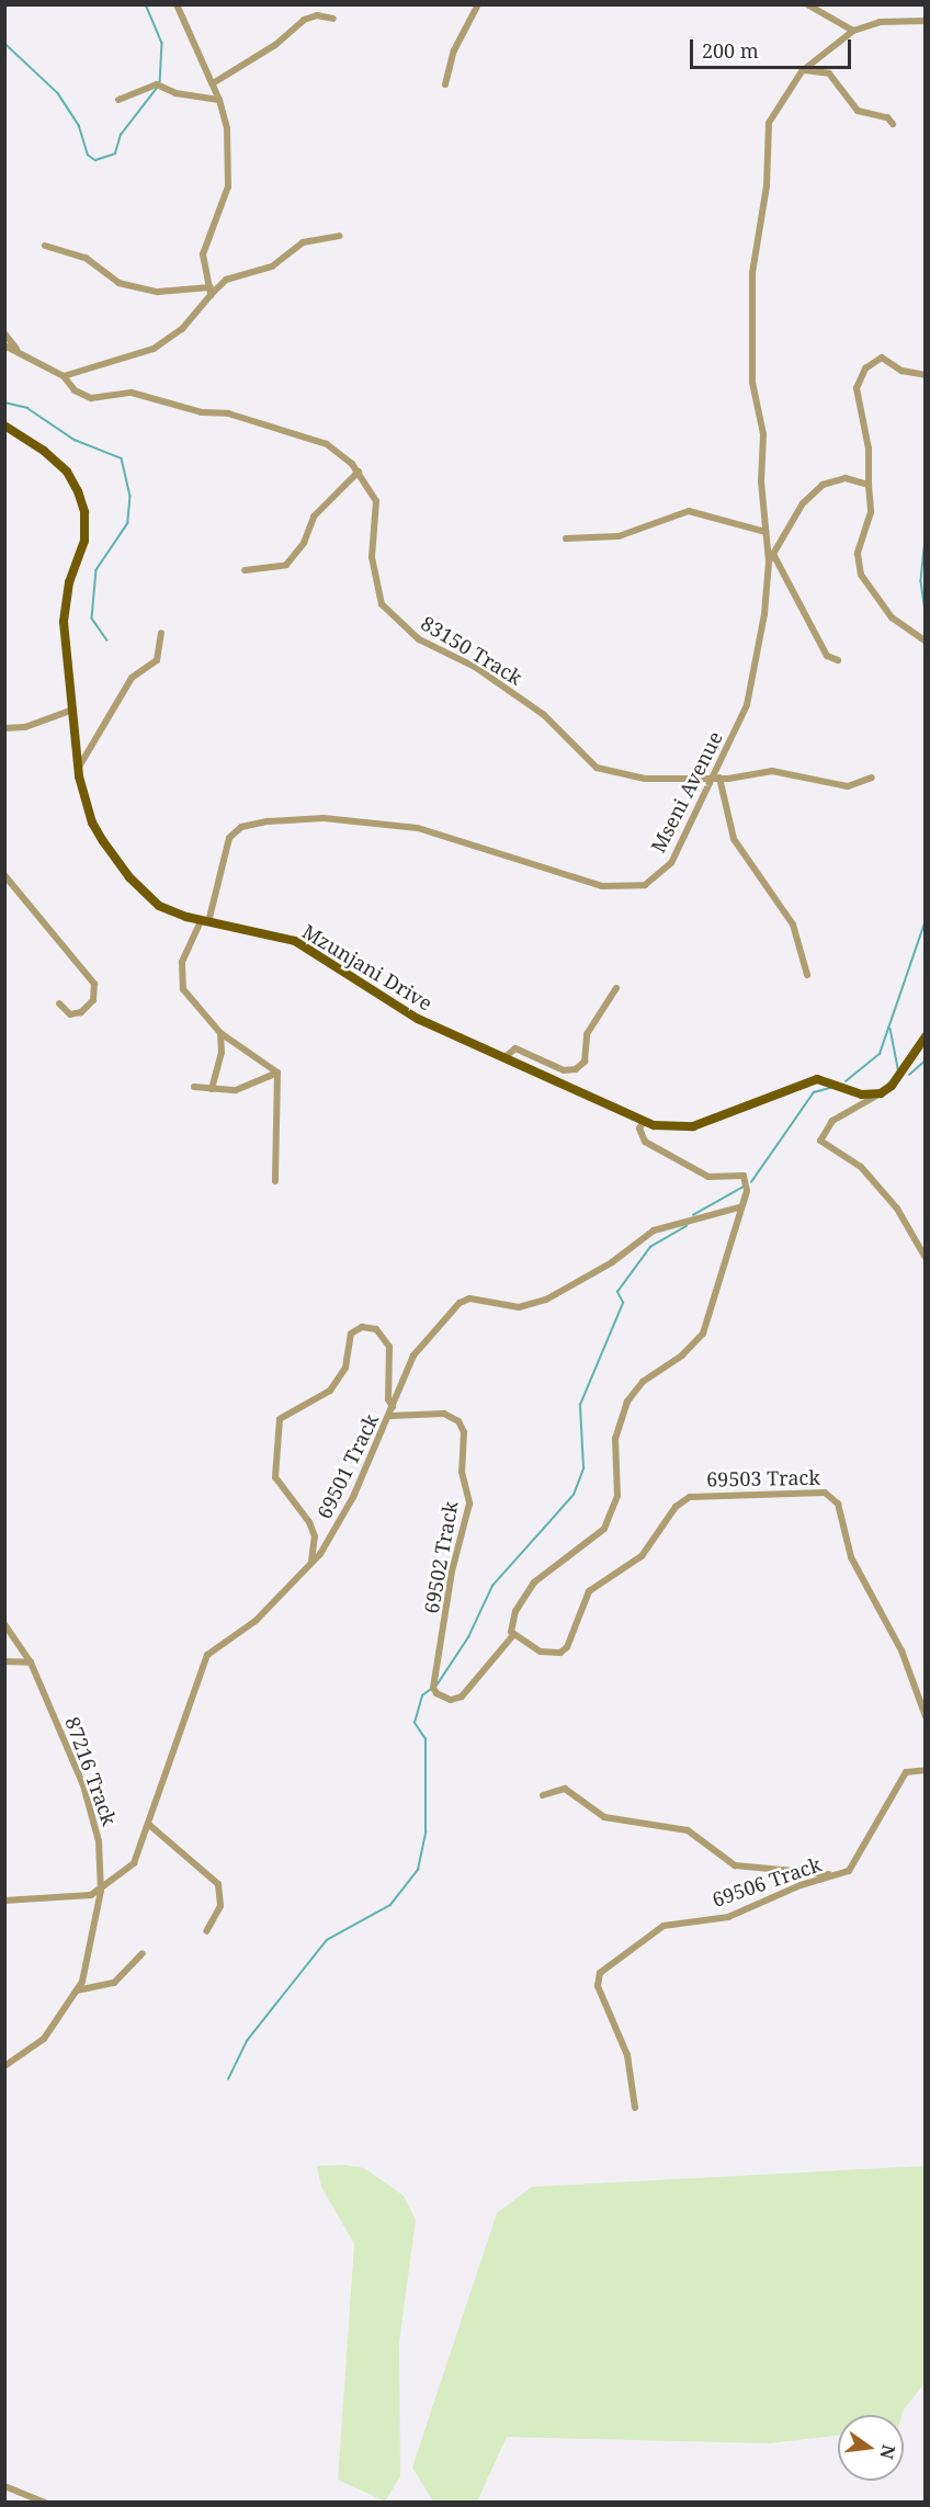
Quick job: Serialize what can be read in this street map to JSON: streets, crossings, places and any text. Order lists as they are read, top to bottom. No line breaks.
{"streets":{"main road":["Mzunjani Drive"],"street":["83150 Track","Mseni Avenue","69501 Track","69503 Track","69502 Track","87216 Track","69506 Track"]},"crossings":[["83150 Track","Mseni Avenue"],["Mseni Avenue","Mzunjani Drive"],["69501 Track","69502 Track"],["69501 Track","87216 Track"],["69503 Track","69502 Track"]],"scale_bar":"200 m","north":"right"}
